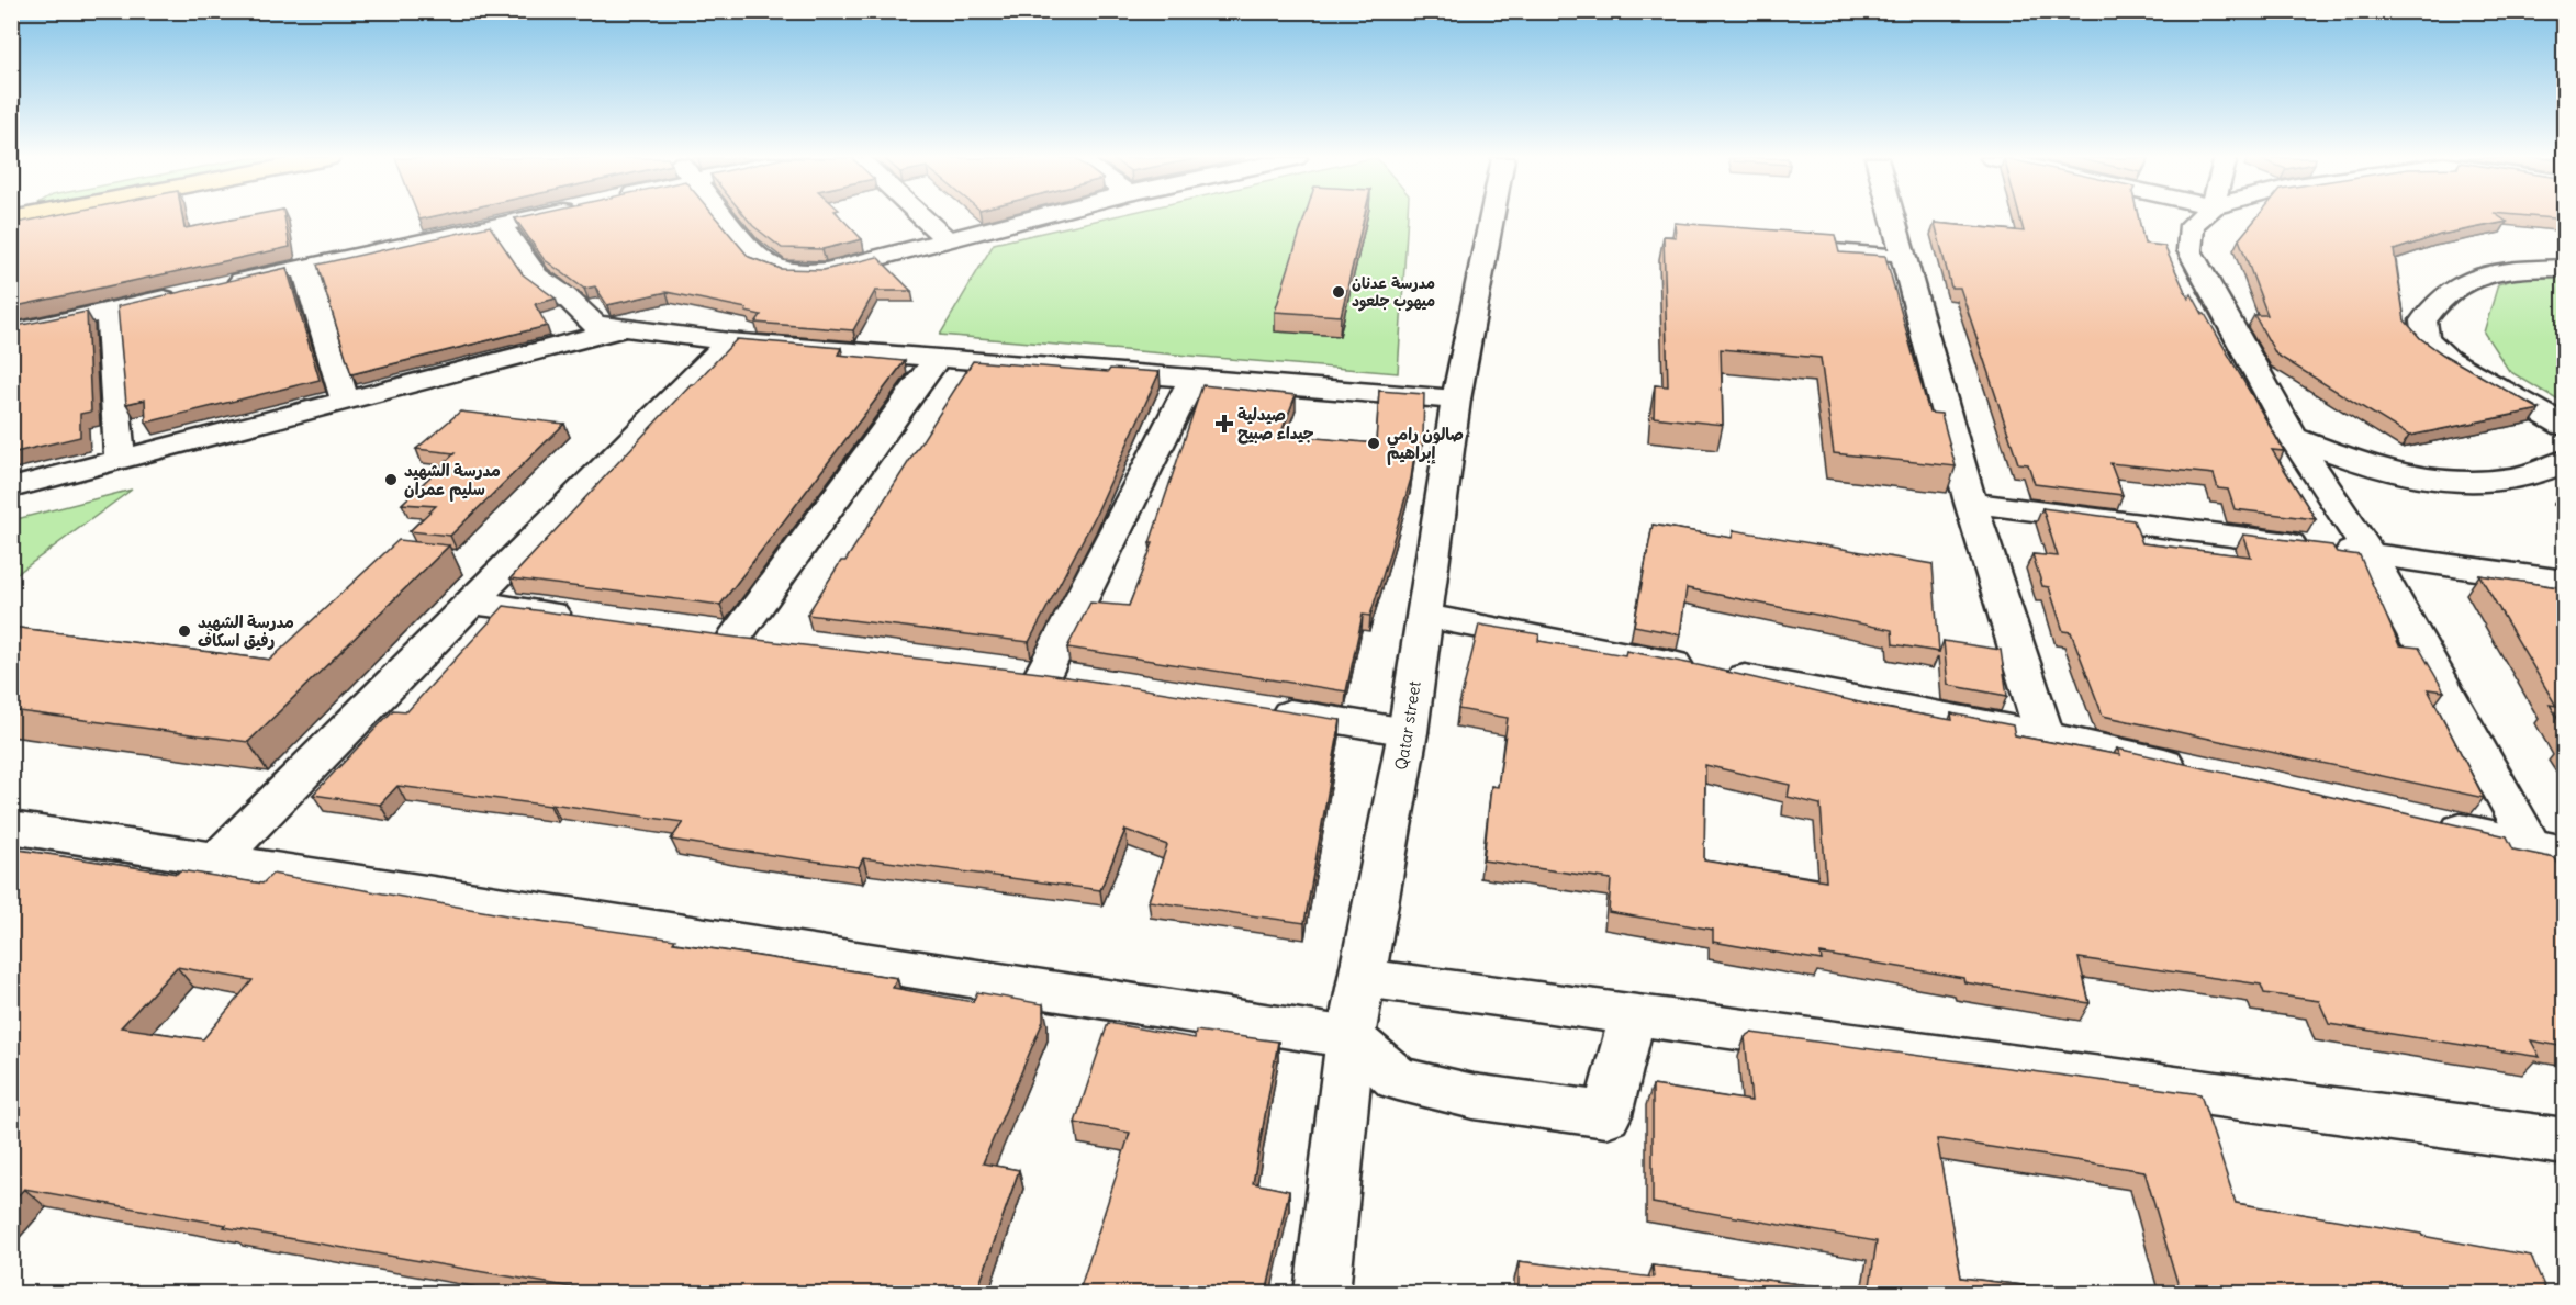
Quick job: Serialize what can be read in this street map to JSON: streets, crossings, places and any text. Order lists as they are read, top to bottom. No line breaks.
{"streets":{"street":["Qatar street"]},"places":{"other":["مدرسة عدنان ميهوب جلعود","صالون رامي إبراهيم","مدرسة الشهيد سليم عمران","مدرسة الشهيد رفيق اسكاف"],"health":["صيدلية جيداء صبيح"]}}
